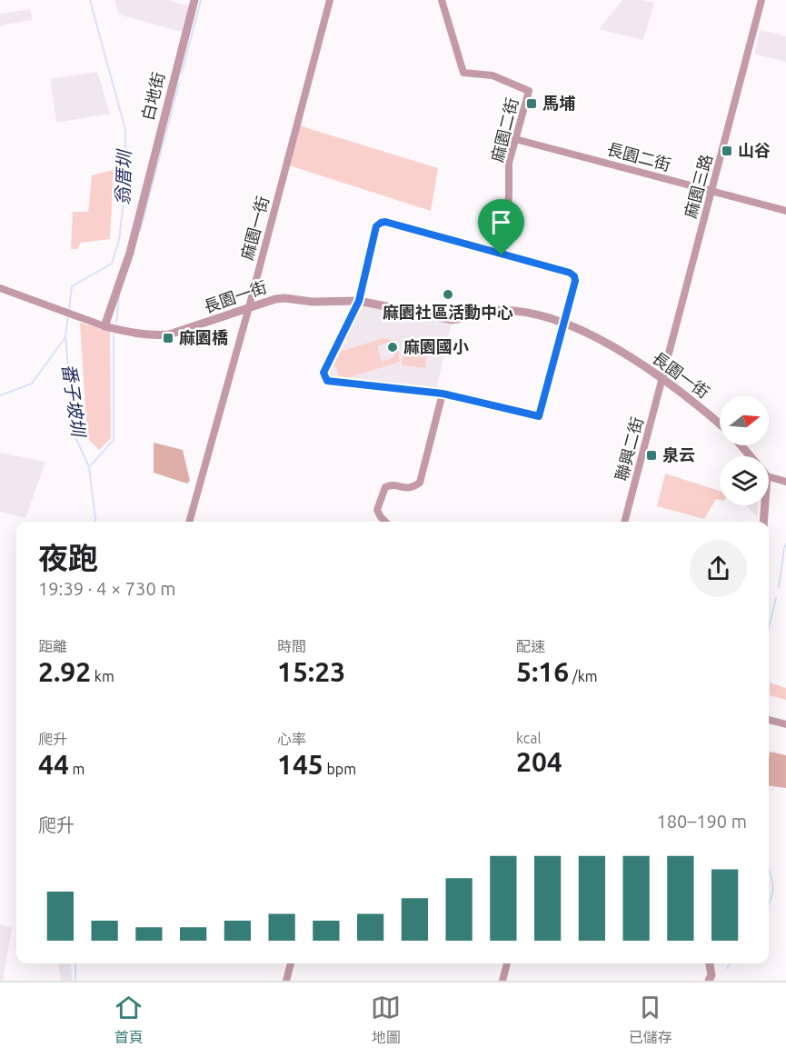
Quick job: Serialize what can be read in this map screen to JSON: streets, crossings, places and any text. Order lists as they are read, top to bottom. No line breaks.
{"streets":{"street":["白地街","麻園二街","長園二街","麻園三路","麻園一街","長園一街","聯興二街"]},"crossings":[["白地街","長園一街"],["麻園二街","長園二街"],["長園二街","麻園三路"],["麻園三路","長園一街"],["麻園三路","聯興二街"],["麻園一街","長園一街"],["長園一街","聯興二街"]],"water":["翁厝圳","番子坡圳"],"places":{"transit":["馬埔","山谷","麻園橋","泉云"],"other":["麻園社區活動中心","麻園國小"]},"north":"right","page":{"heading":["夜跑","19:39 · 4 × 730 m"],"stats":[["距離","2.92 km"],["時間","15:23"],["配速","5:16 /km"],["爬升","44 m"],["心率","145 bpm"],["kcal","204"]],"chart":["爬升","180–190 m"],"tabs":["首頁","地圖","已儲存"]}}
